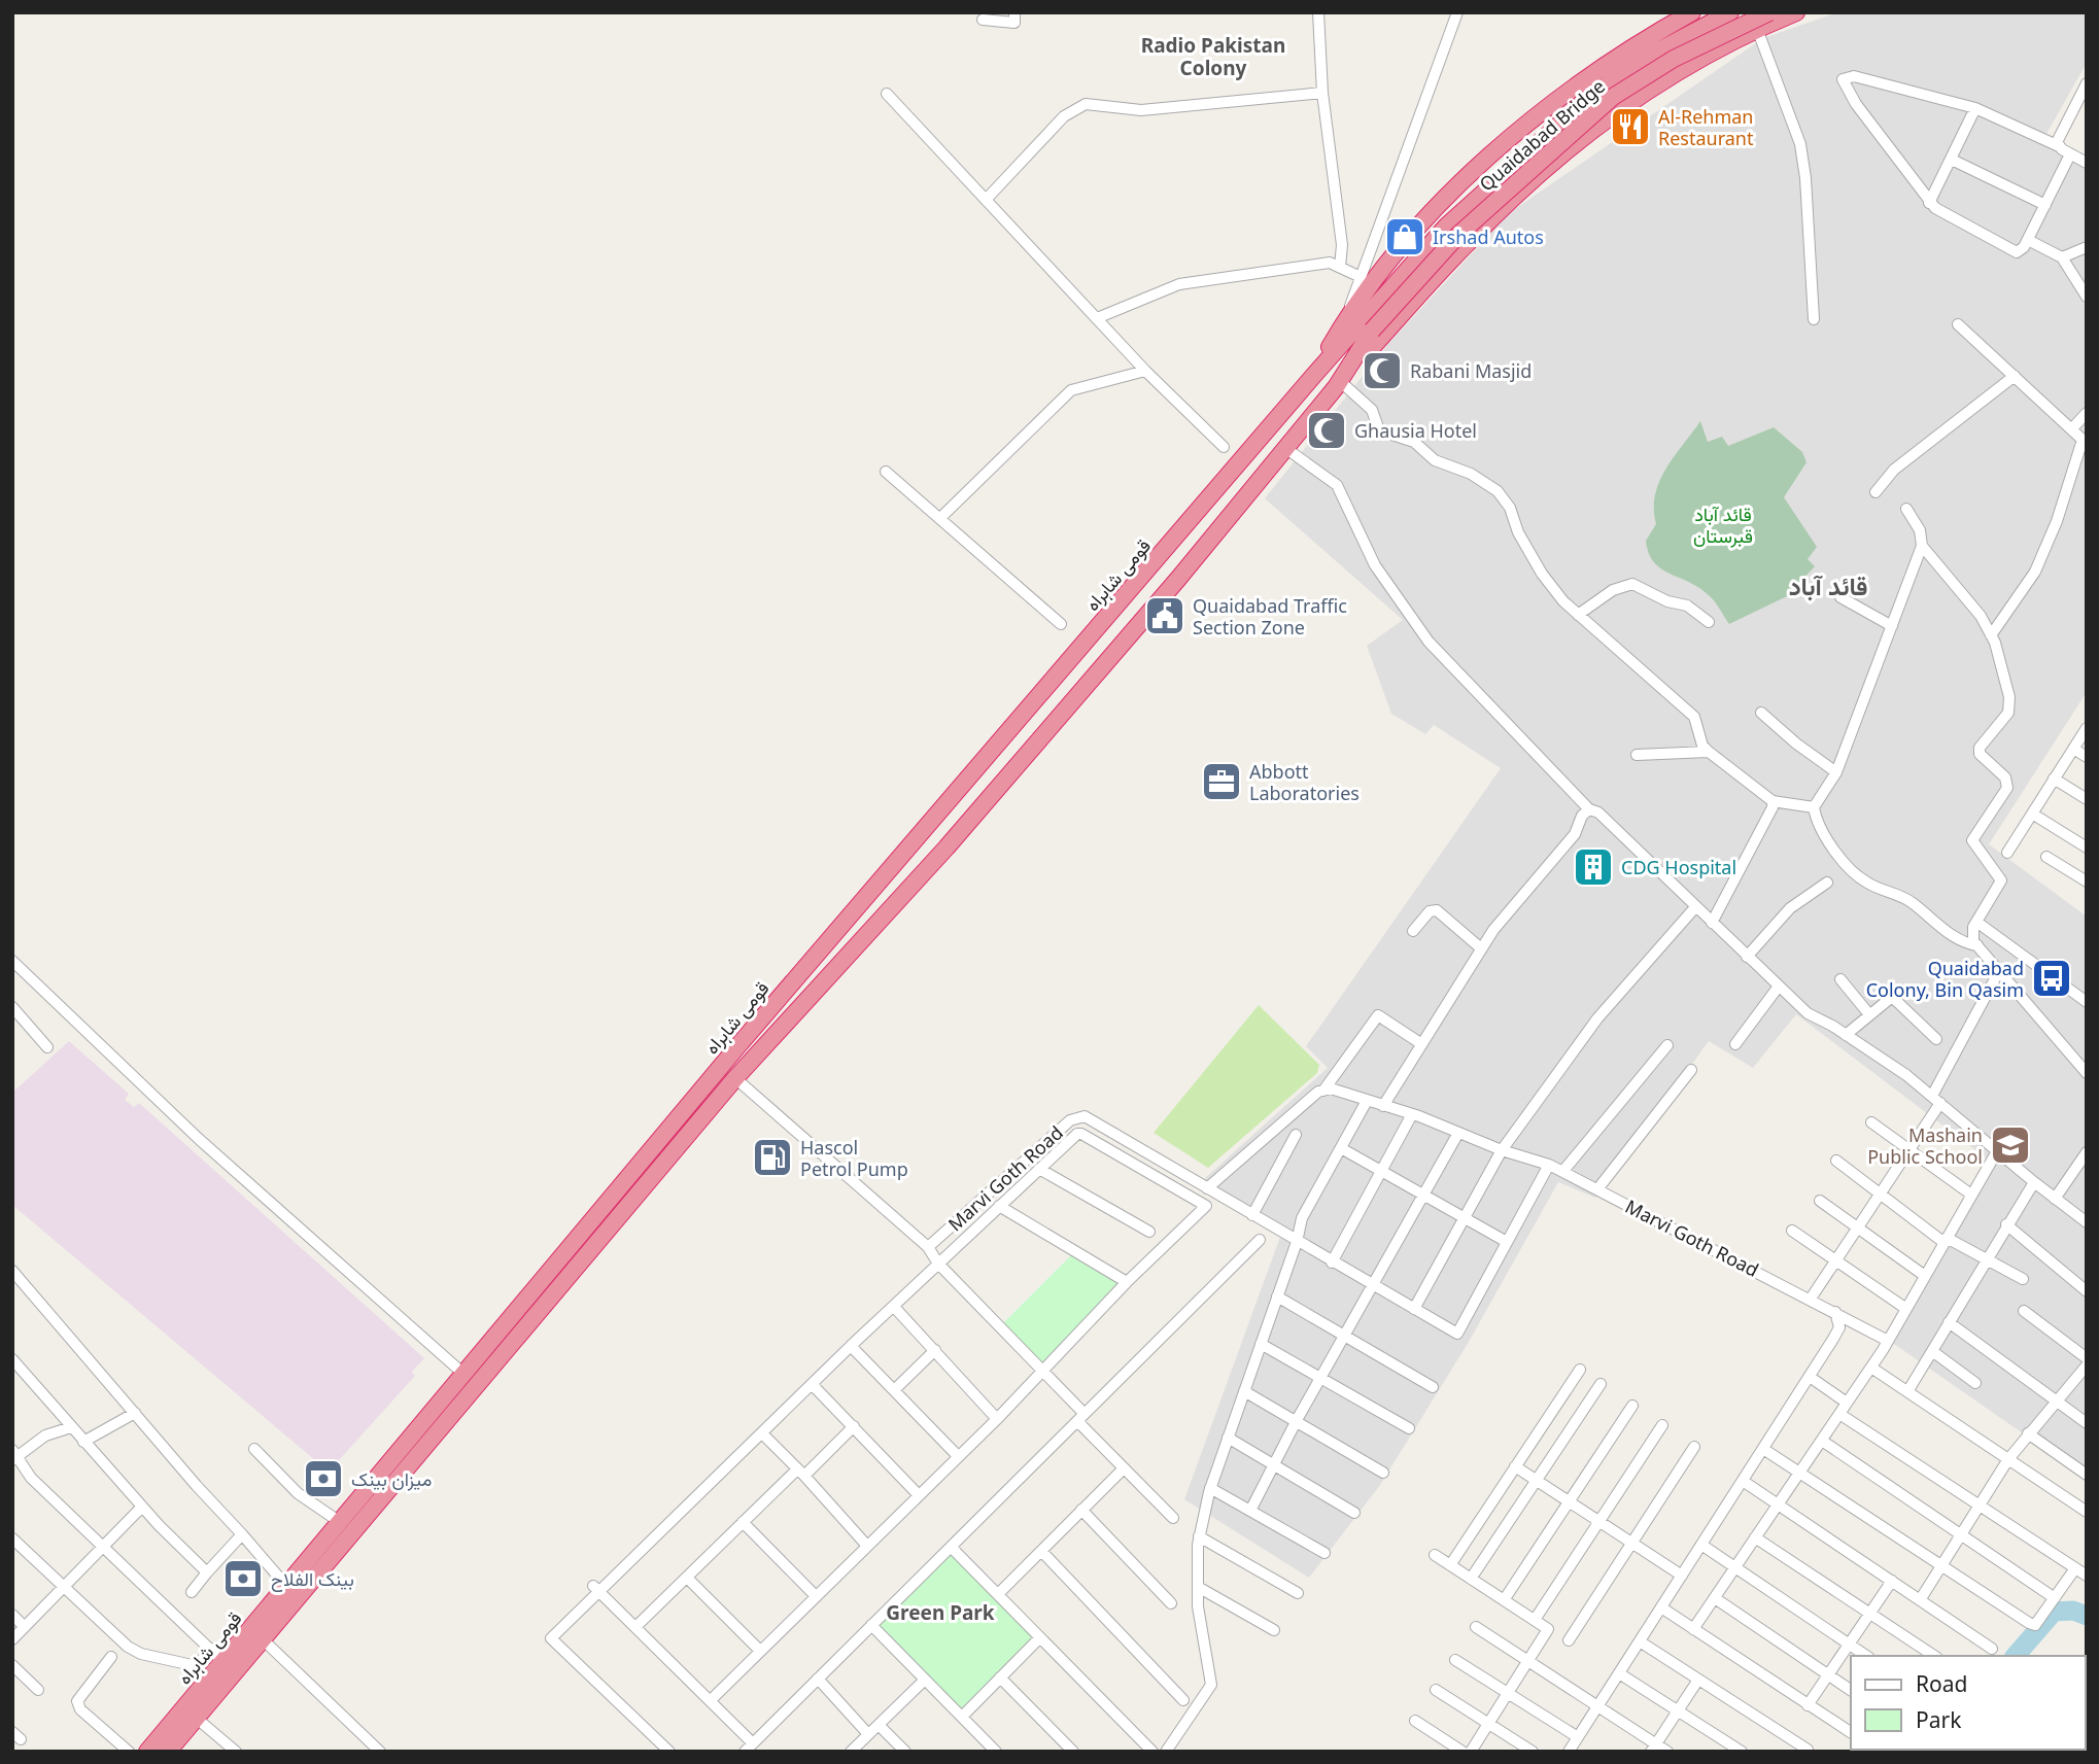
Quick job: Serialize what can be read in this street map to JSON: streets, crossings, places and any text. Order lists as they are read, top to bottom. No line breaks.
{"streets":{"highway":["Quaidabad Bridge","قومی شاہراہ"],"street":["Marvi Goth Road"]},"crossings":[["Quaidabad Bridge","قومی شاہراہ"]],"districts":["Radio Pakistan Colony","قائد آباد","Green Park"],"parks":["قائد آباد قبرستان"],"places":{"restaurant":["Al-Rehman Restaurant"],"shop":["Irshad Autos"],"mosque":["Rabani Masjid","Ghausia Hotel"],"public building":["Quaidabad Traffic Section Zone"],"office":["Abbott Laboratories"],"building":["CDG Hospital"],"bus stop":["Quaidabad Colony, Bin Qasim"],"school or university":["Mashain Public School"],"fuel station":["Hascol Petrol Pump"],"bank":["میزان بینک","بینک الفلاح"]},"legend":["Road","Park"]}
